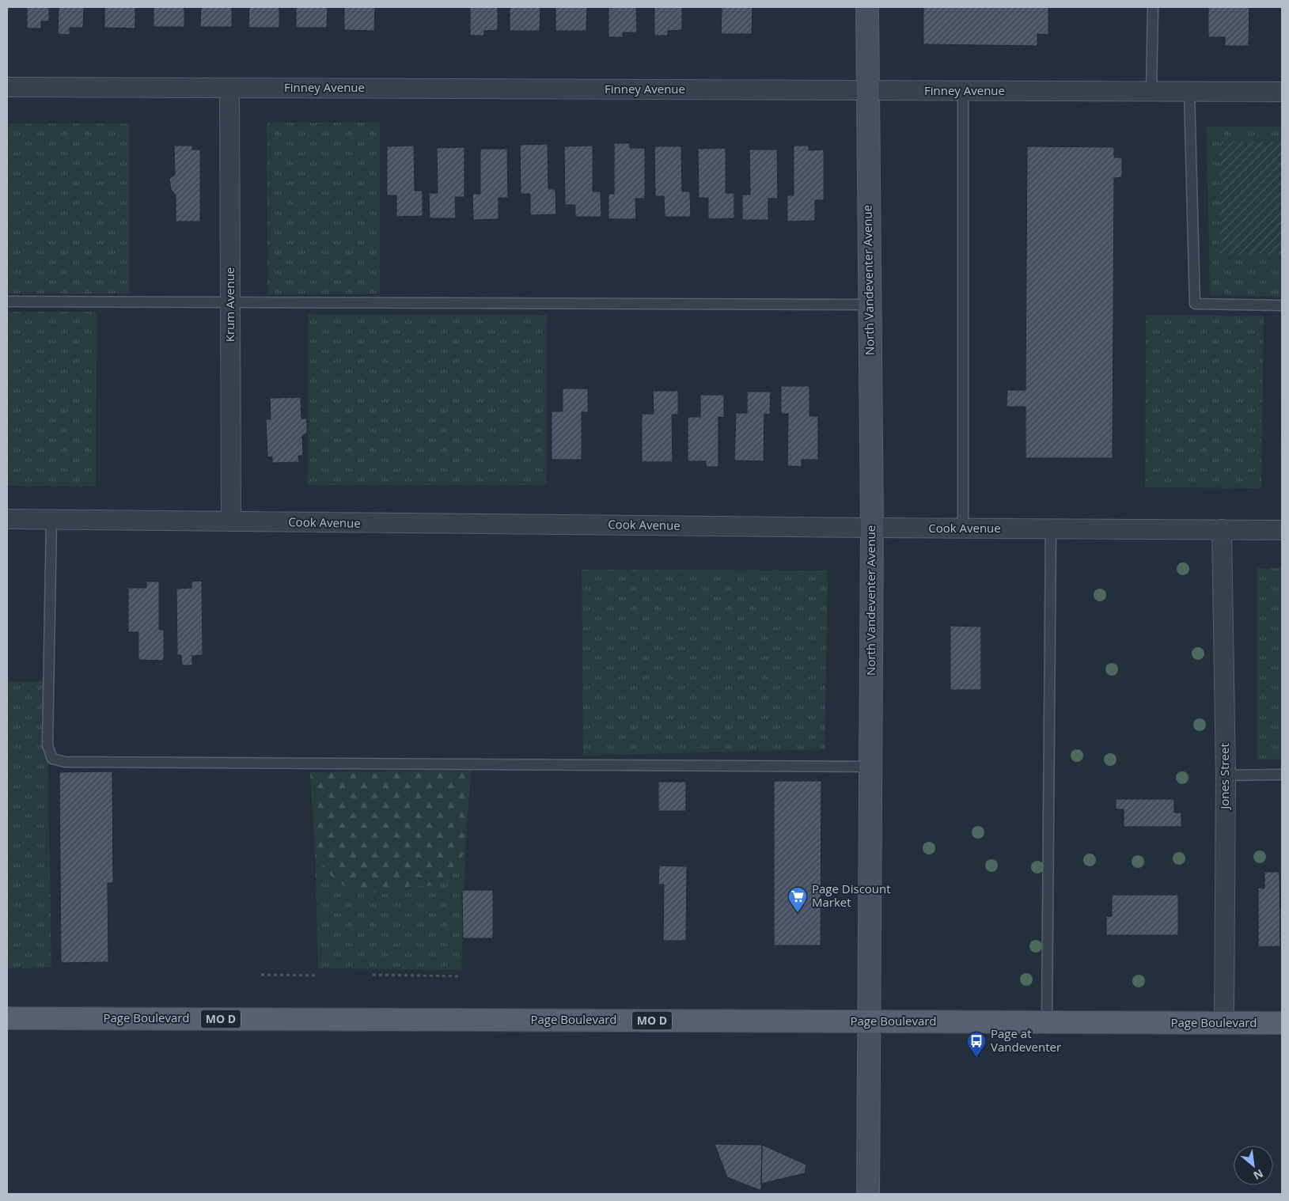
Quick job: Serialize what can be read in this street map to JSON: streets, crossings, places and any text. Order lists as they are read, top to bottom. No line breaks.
{"streets":{"main road":["North Vandeventer Avenue","Page Boulevard","MO D"],"street":["Finney Avenue","Krum Avenue","Cook Avenue","Jones Street"]},"crossings":[["Finney Avenue","North Vandeventer Avenue"],["Finney Avenue","Krum Avenue"],["North Vandeventer Avenue","Cook Avenue"],["North Vandeventer Avenue","Page Boulevard"],["Krum Avenue","Cook Avenue"],["Cook Avenue","Jones Street"],["Jones Street","Page Boulevard"]],"places":{"supermarket":["Page Discount Market"],"bus stop":["Page at Vandeventer"]},"north":"bottom right"}
